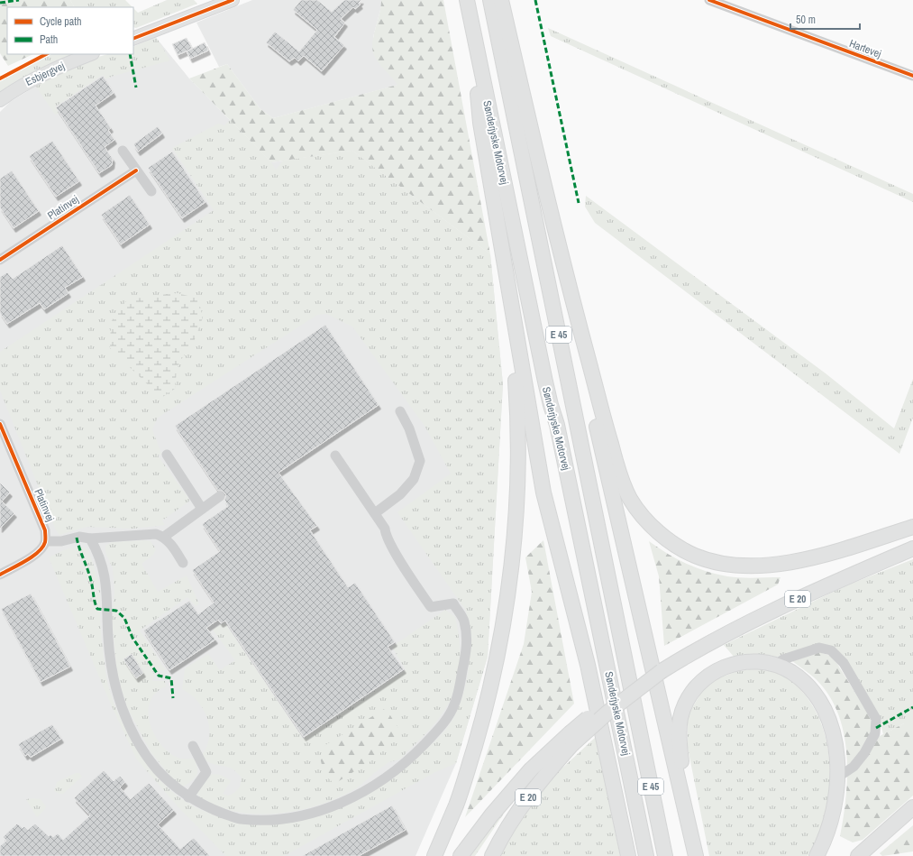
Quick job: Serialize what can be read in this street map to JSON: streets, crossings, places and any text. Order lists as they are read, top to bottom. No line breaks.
{"streets":{"highway":["Sønderjyske Motorvej","E 45","E 20"],"main road":["Esbjergvej"],"street":["Hartevej","Platinvej"]},"legend":["Cycle path","Path"],"scale_bar":"50 m"}
